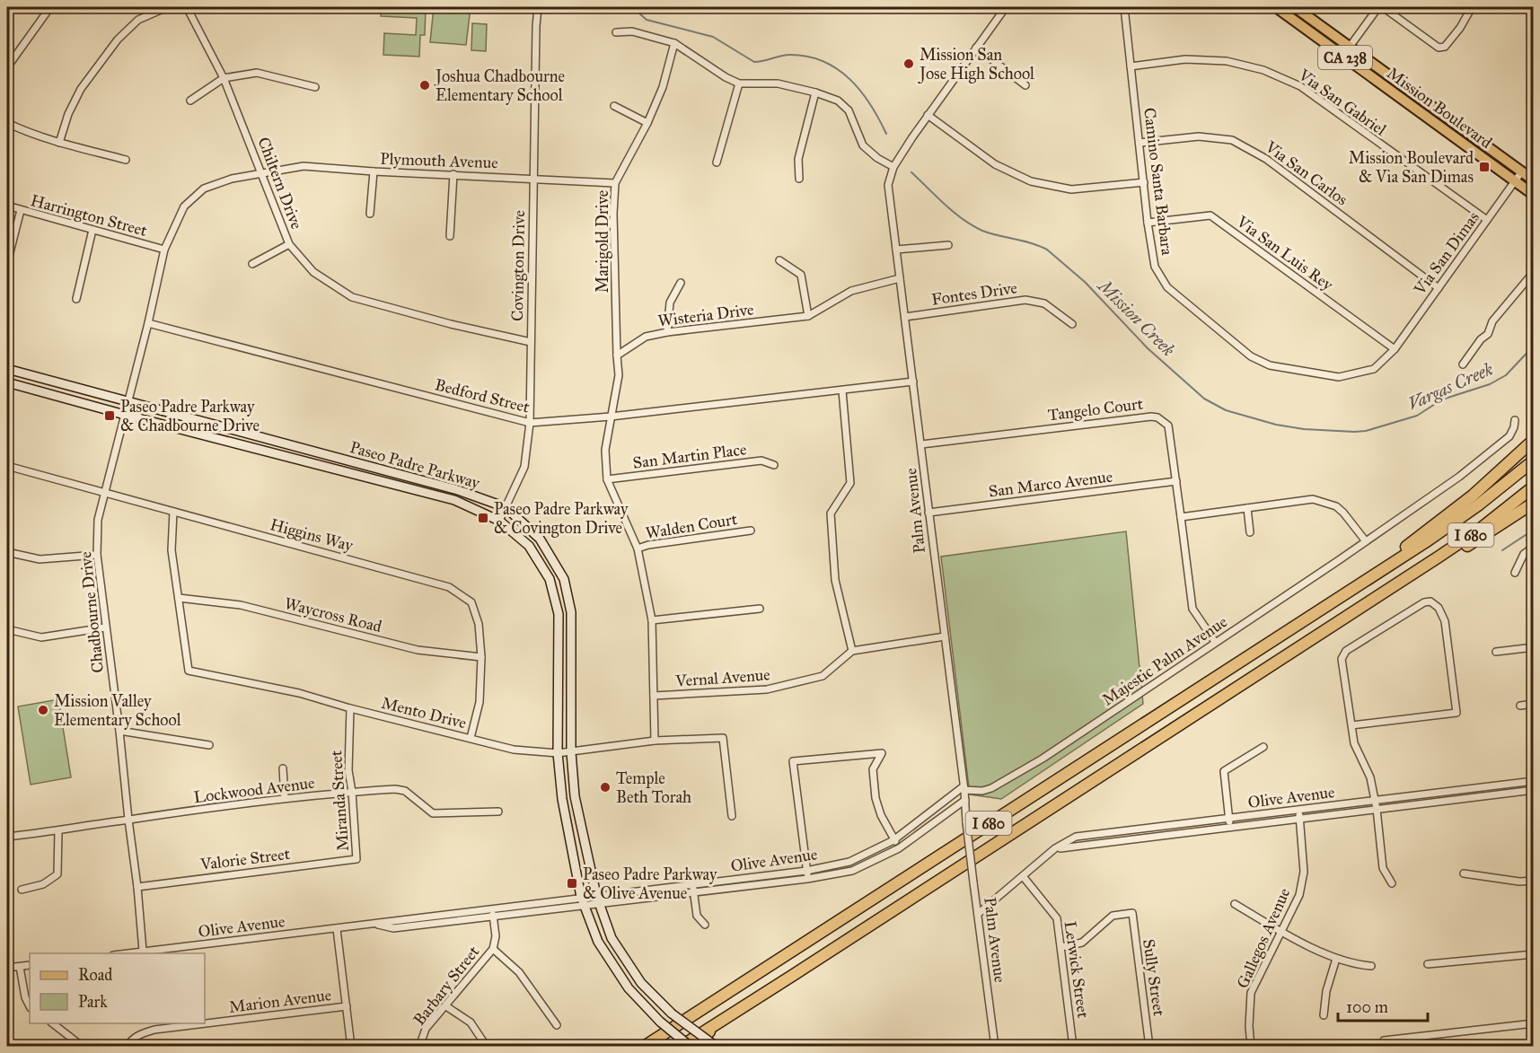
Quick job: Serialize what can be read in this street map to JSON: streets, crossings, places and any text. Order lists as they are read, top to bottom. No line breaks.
{"streets":{"highway":["I 680"],"main road":["CA 238","Mission Boulevard","Paseo Padre Parkway"],"street":["Via San Gabriel","Plymouth Avenue","Via San Carlos","Camino Santa Barbara","Chiltern Drive","Harrington Street","Marigold Drive","Via San Luis Rey","Via San Dimas","Covington Drive","Fontes Drive","Wisteria Drive","Bedford Street","Tangelo Court","San Martin Place","San Marco Avenue","Palm Avenue","Walden Court","Higgins Way","Chadbourne Drive","Waycross Road","Majestic Palm Avenue","Vernal Avenue","Mento Drive","Lockwood Avenue","Olive Avenue","Miranda Street","Valorie Street","Gallegos Avenue","Lerwick Street","Sully Street","Barbary Street","Marion Avenue"]},"crossings":[["Via San Gabriel","Camino Santa Barbara"],["Via San Gabriel","Via San Dimas"],["Mission Boulevard","Via San Dimas"],["Plymouth Avenue","Chiltern Drive"],["Plymouth Avenue","Marigold Drive"],["Plymouth Avenue","Covington Drive"],["Plymouth Avenue","Chadbourne Drive"],["Via San Carlos","Camino Santa Barbara"],["Via San Carlos","Via San Dimas"],["Camino Santa Barbara","Via San Luis Rey"],["Camino Santa Barbara","Via San Dimas"],["Chiltern Drive","Covington Drive"],["Chiltern Drive","Chadbourne Drive"],["Harrington Street","Chadbourne Drive"],["Marigold Drive","Wisteria Drive"],["Via San Luis Rey","Via San Dimas"],["Covington Drive","Bedford Street"],["Covington Drive","Paseo Padre Parkway"],["Fontes Drive","Palm Avenue"],["Wisteria Drive","Palm Avenue"],["Bedford Street","Palm Avenue"],["Bedford Street","Chadbourne Drive"],["Tangelo Court","San Marco Avenue"],["Tangelo Court","Palm Avenue"],["Tangelo Court","Majestic Palm Avenue"],["Paseo Padre Parkway","Chadbourne Drive"],["Paseo Padre Parkway","Mento Drive"],["Paseo Padre Parkway","Olive Avenue"],["San Marco Avenue","Palm Avenue"],["Palm Avenue","Majestic Palm Avenue"],["Palm Avenue","Olive Avenue"],["Higgins Way","Chadbourne Drive"],["Higgins Way","Waycross Road"],["Higgins Way","Mento Drive"],["Chadbourne Drive","Lockwood Avenue"],["Chadbourne Drive","Olive Avenue"],["Chadbourne Drive","Valorie Street"],["Waycross Road","Mento Drive"],["Majestic Palm Avenue","Olive Avenue"],["Mento Drive","Miranda Street"],["Lockwood Avenue","Miranda Street"],["Olive Avenue","Gallegos Avenue"],["Olive Avenue","Lerwick Street"],["Olive Avenue","Barbary Street"],["Miranda Street","Valorie Street"],["Lerwick Street","Sully Street"]],"water":["Mission Creek","Vargas Creek"],"places":{"other":["Mission San Jose High School","Joshua Chadbourne Elementary School","Mission Valley Elementary School","Temple Beth Torah"],"transit":["Mission Boulevard & Via San Dimas","Paseo Padre Parkway & Chadbourne Drive","Paseo Padre Parkway & Covington Drive","Paseo Padre Parkway & Olive Avenue"]},"legend":["Road","Park"],"scale_bar":"100 m"}
